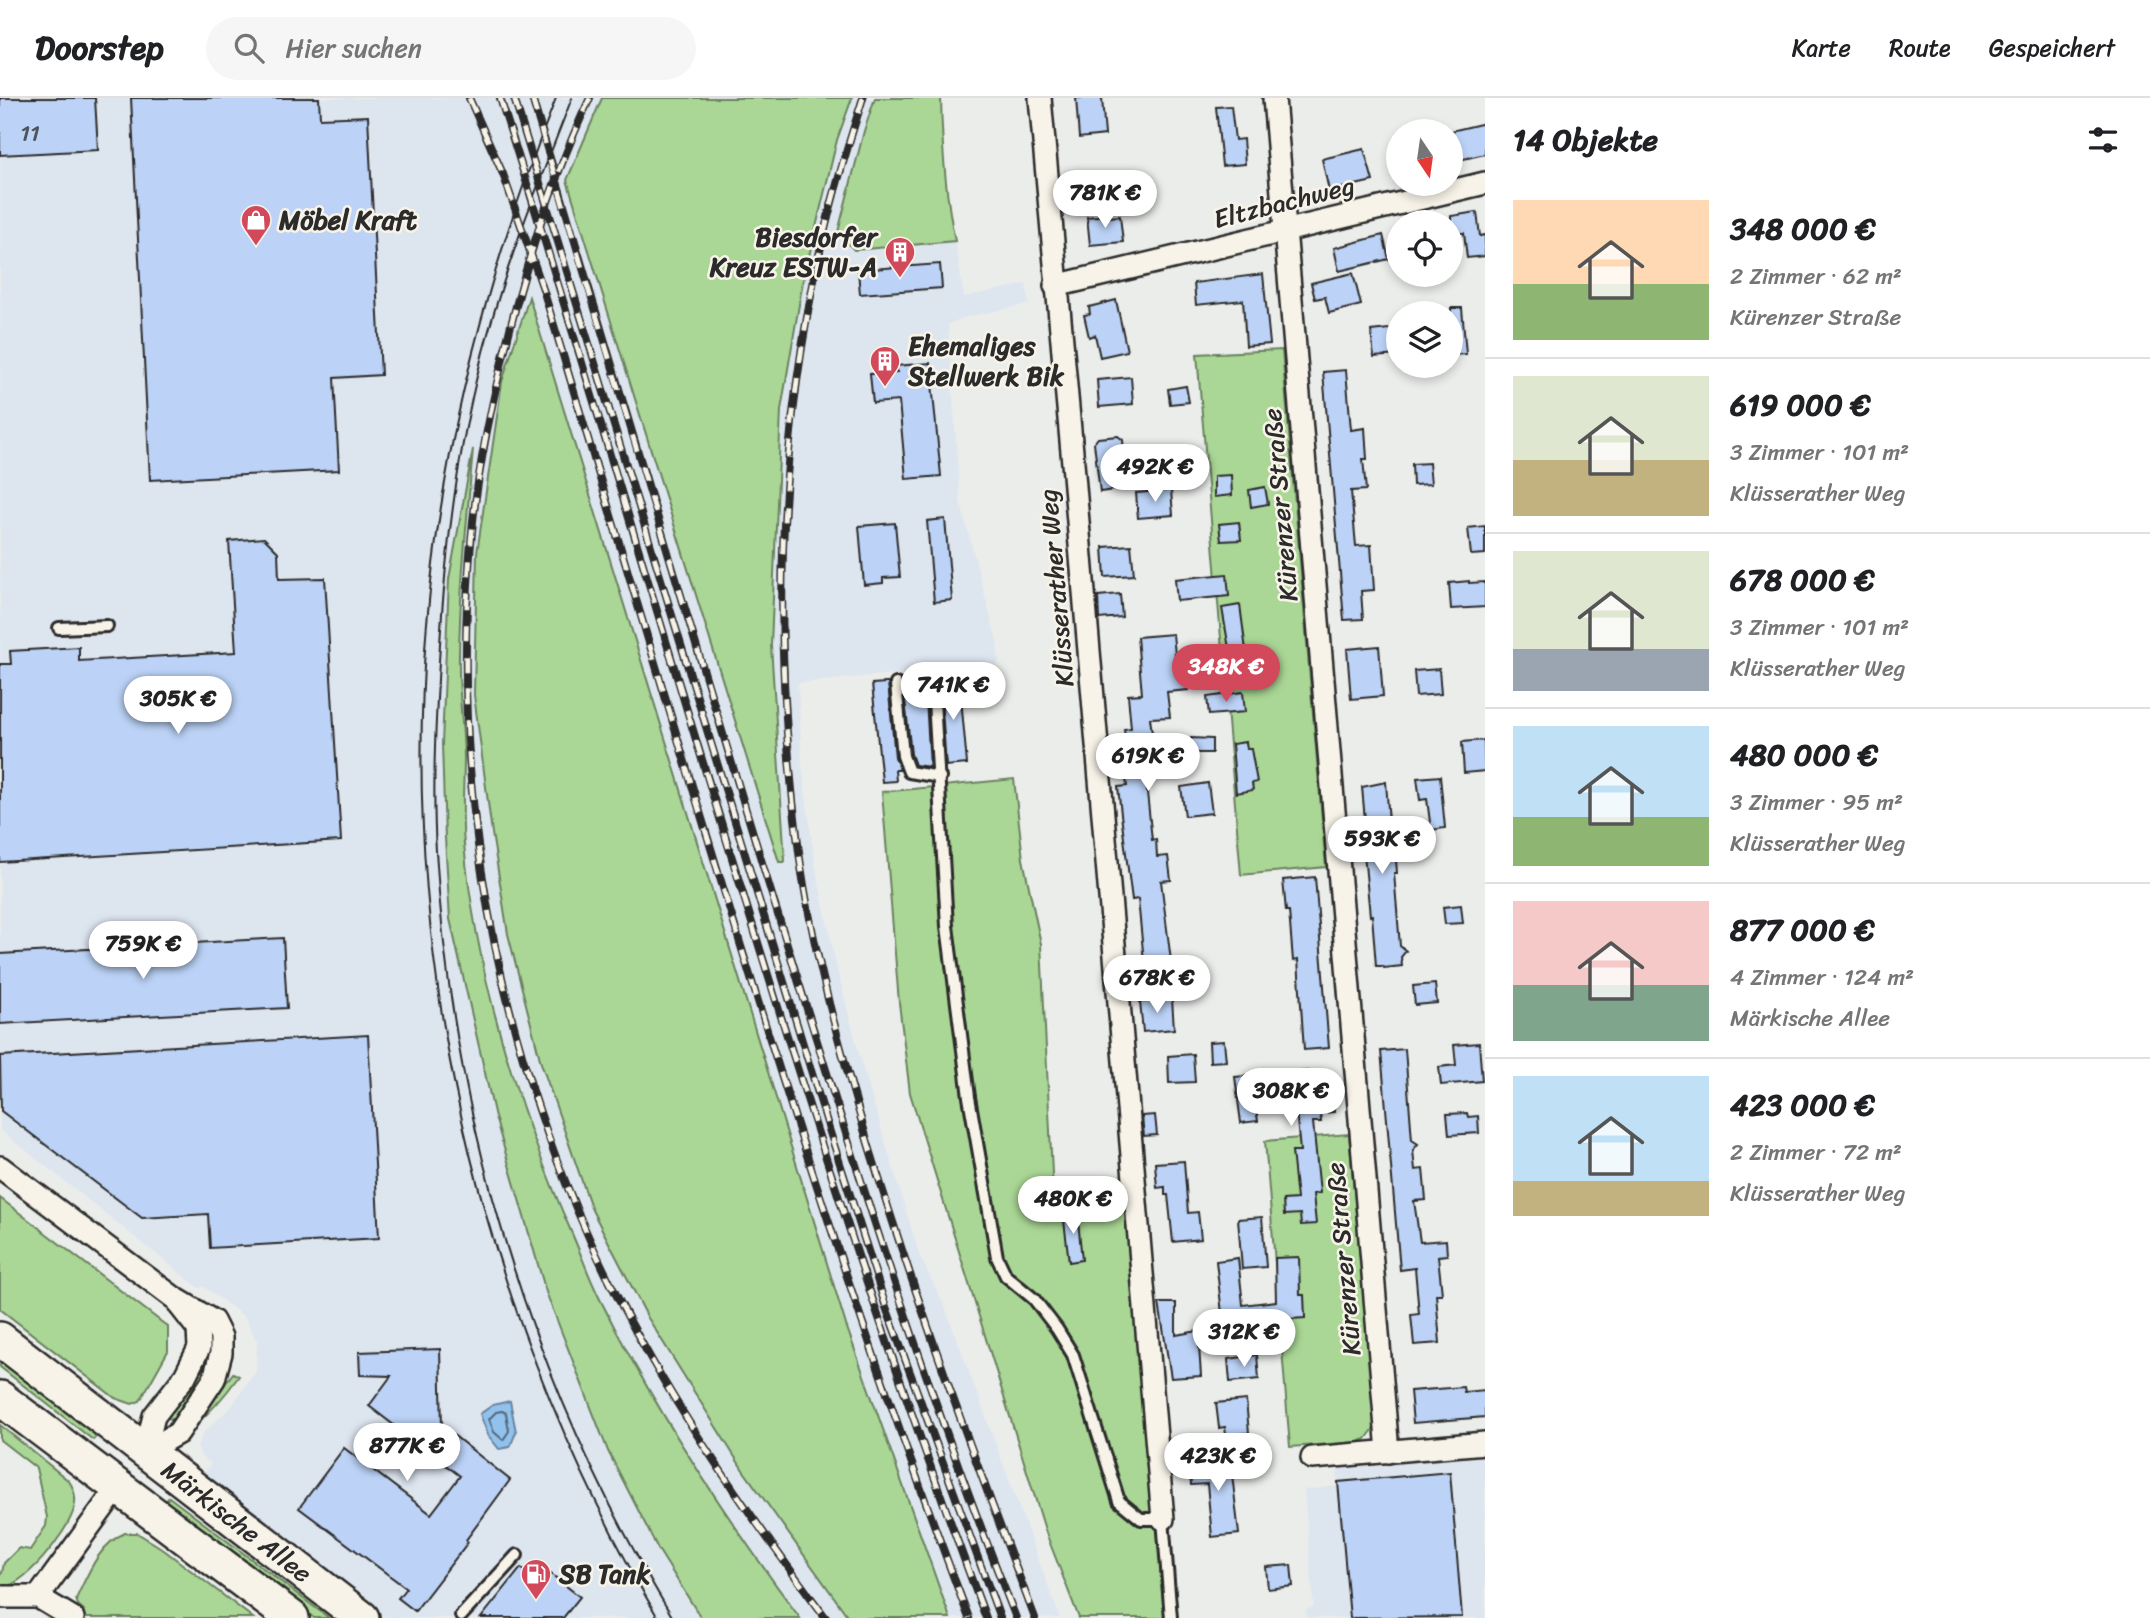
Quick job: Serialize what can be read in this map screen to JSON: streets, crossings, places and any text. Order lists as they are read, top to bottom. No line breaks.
{"streets":{"main road":["Märkische Allee"],"street":["Eltzbachweg","Kürenzer Straße","Klüsserather Weg"]},"crossings":[["Eltzbachweg","Kürenzer Straße"],["Eltzbachweg","Klüsserather Weg"]],"places":{"shop":["Möbel Kraft"],"building":["Biesdorfer Kreuz ESTW-A","Ehemaliges Stellwerk Bik"],"fuel station":["SB Tank"]},"house_numbers":["11"],"north":"bottom","page":{"header":"Doorstep","search":"Hier suchen","nav":["Karte","Route","Gespeichert"],"heading":"14 Objekte","price":["781K €","492K €","348K €","741K €","305K €","619K €","593K €","759K €","678K €","308K €","480K €","312K €","877K €","423K €"],"list":[{"name":"348 000 €","note":"2 Zimmer · 62 m² · Kürenzer Straße"},{"name":"619 000 €","note":"3 Zimmer · 101 m² · Klüsserather Weg"},{"name":"678 000 €","note":"3 Zimmer · 101 m² · Klüsserather Weg"},{"name":"480 000 €","note":"3 Zimmer · 95 m² · Klüsserather Weg"},{"name":"877 000 €","note":"4 Zimmer · 124 m² · Märkische Allee"},{"name":"423 000 €","note":"2 Zimmer · 72 m² · Klüsserather Weg"}]}}
